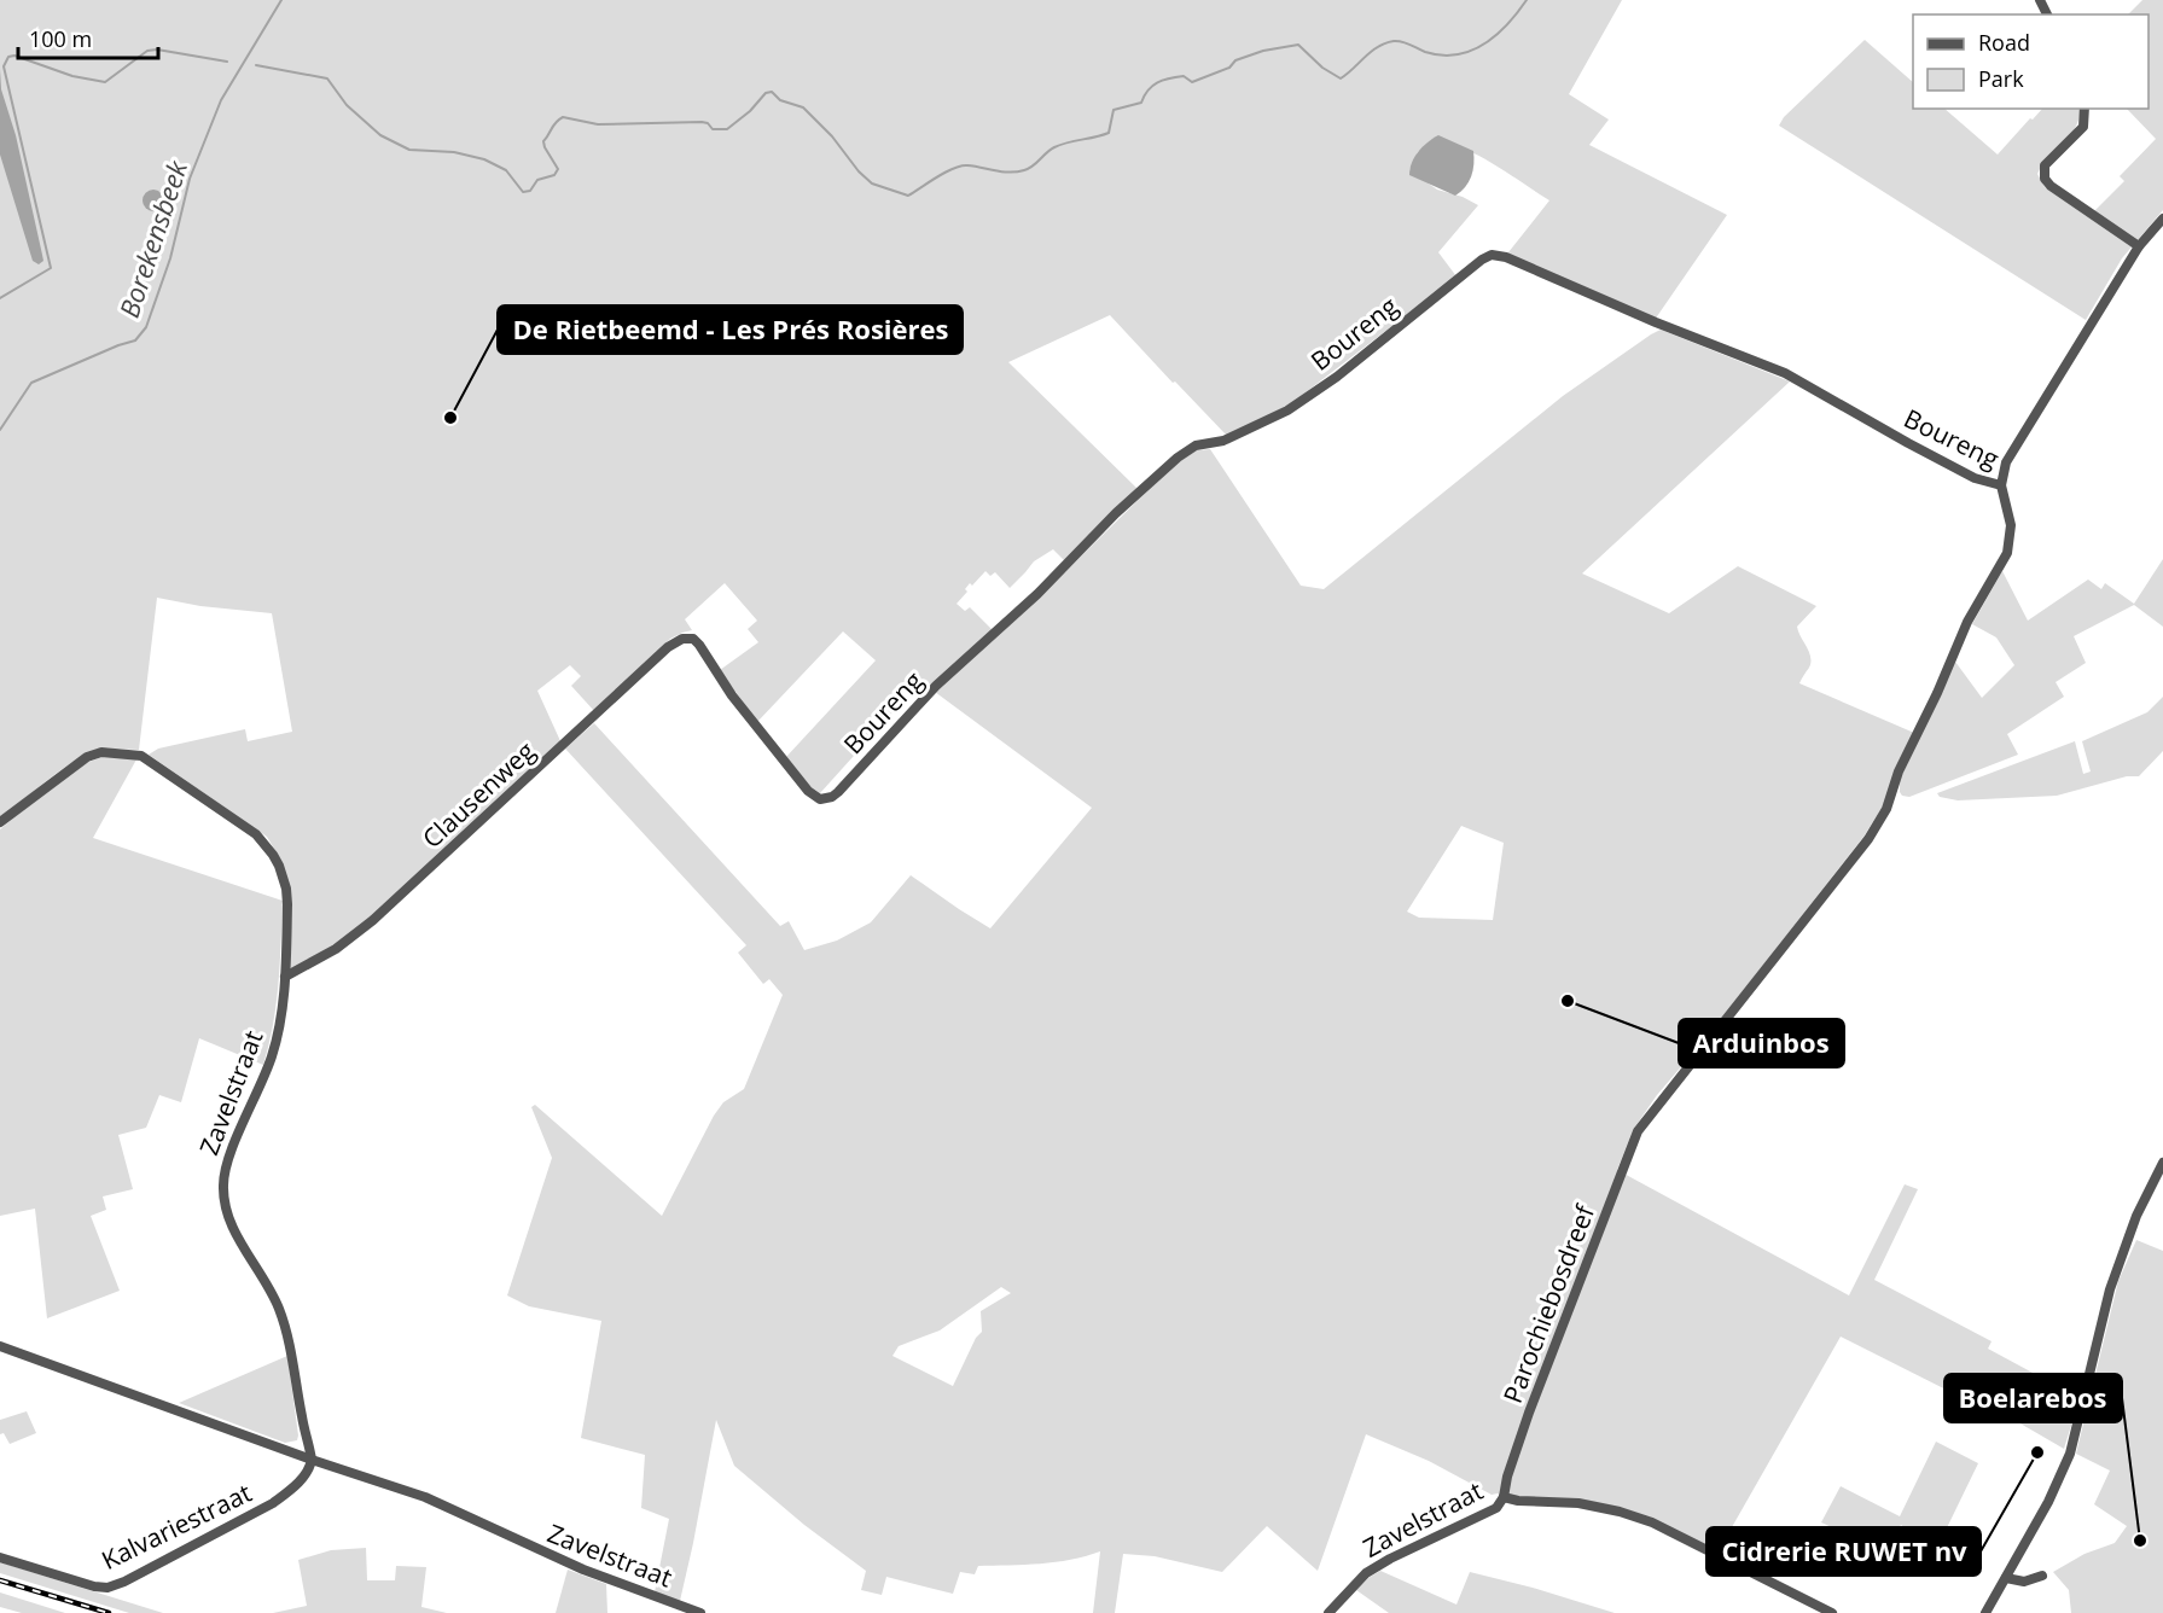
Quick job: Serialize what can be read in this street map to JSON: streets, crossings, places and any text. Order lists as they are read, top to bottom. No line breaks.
{"streets":{"street":["Boureng","Clausenweg","Zavelstraat","Parochiebosdreef","Kalvariestraat"]},"crossings":[["Boureng","Clausenweg"],["Boureng","Parochiebosdreef"],["Clausenweg","Zavelstraat"],["Zavelstraat","Parochiebosdreef"],["Zavelstraat","Kalvariestraat"]],"water":["Borekensbeek"],"places":["De Rietbeemd - Les Prés Rosières","Arduinbos","Cidrerie RUWET nv","Boelarebos"],"legend":["Road","Park"],"scale_bar":"100 m"}
